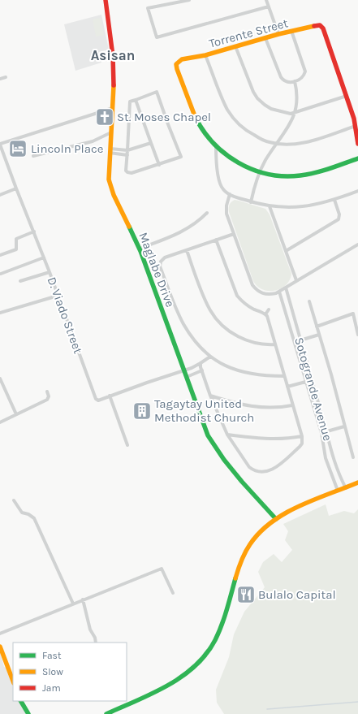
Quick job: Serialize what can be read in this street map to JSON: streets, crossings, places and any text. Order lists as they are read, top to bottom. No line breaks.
{"streets":{"main road":["Torrente Street","Maglabe Drive"],"street":["D. Viado Street","Sotogrande Avenue"]},"crossings":[["Maglabe Drive","D. Viado Street"]],"districts":["Asisan"],"places":{"church":["St. Moses Chapel"],"hotel":["Lincoln Place"],"building":["Tagaytay United Methodist Church"],"restaurant":["Bulalo Capital"]},"legend":["Fast","Slow","Jam"]}
